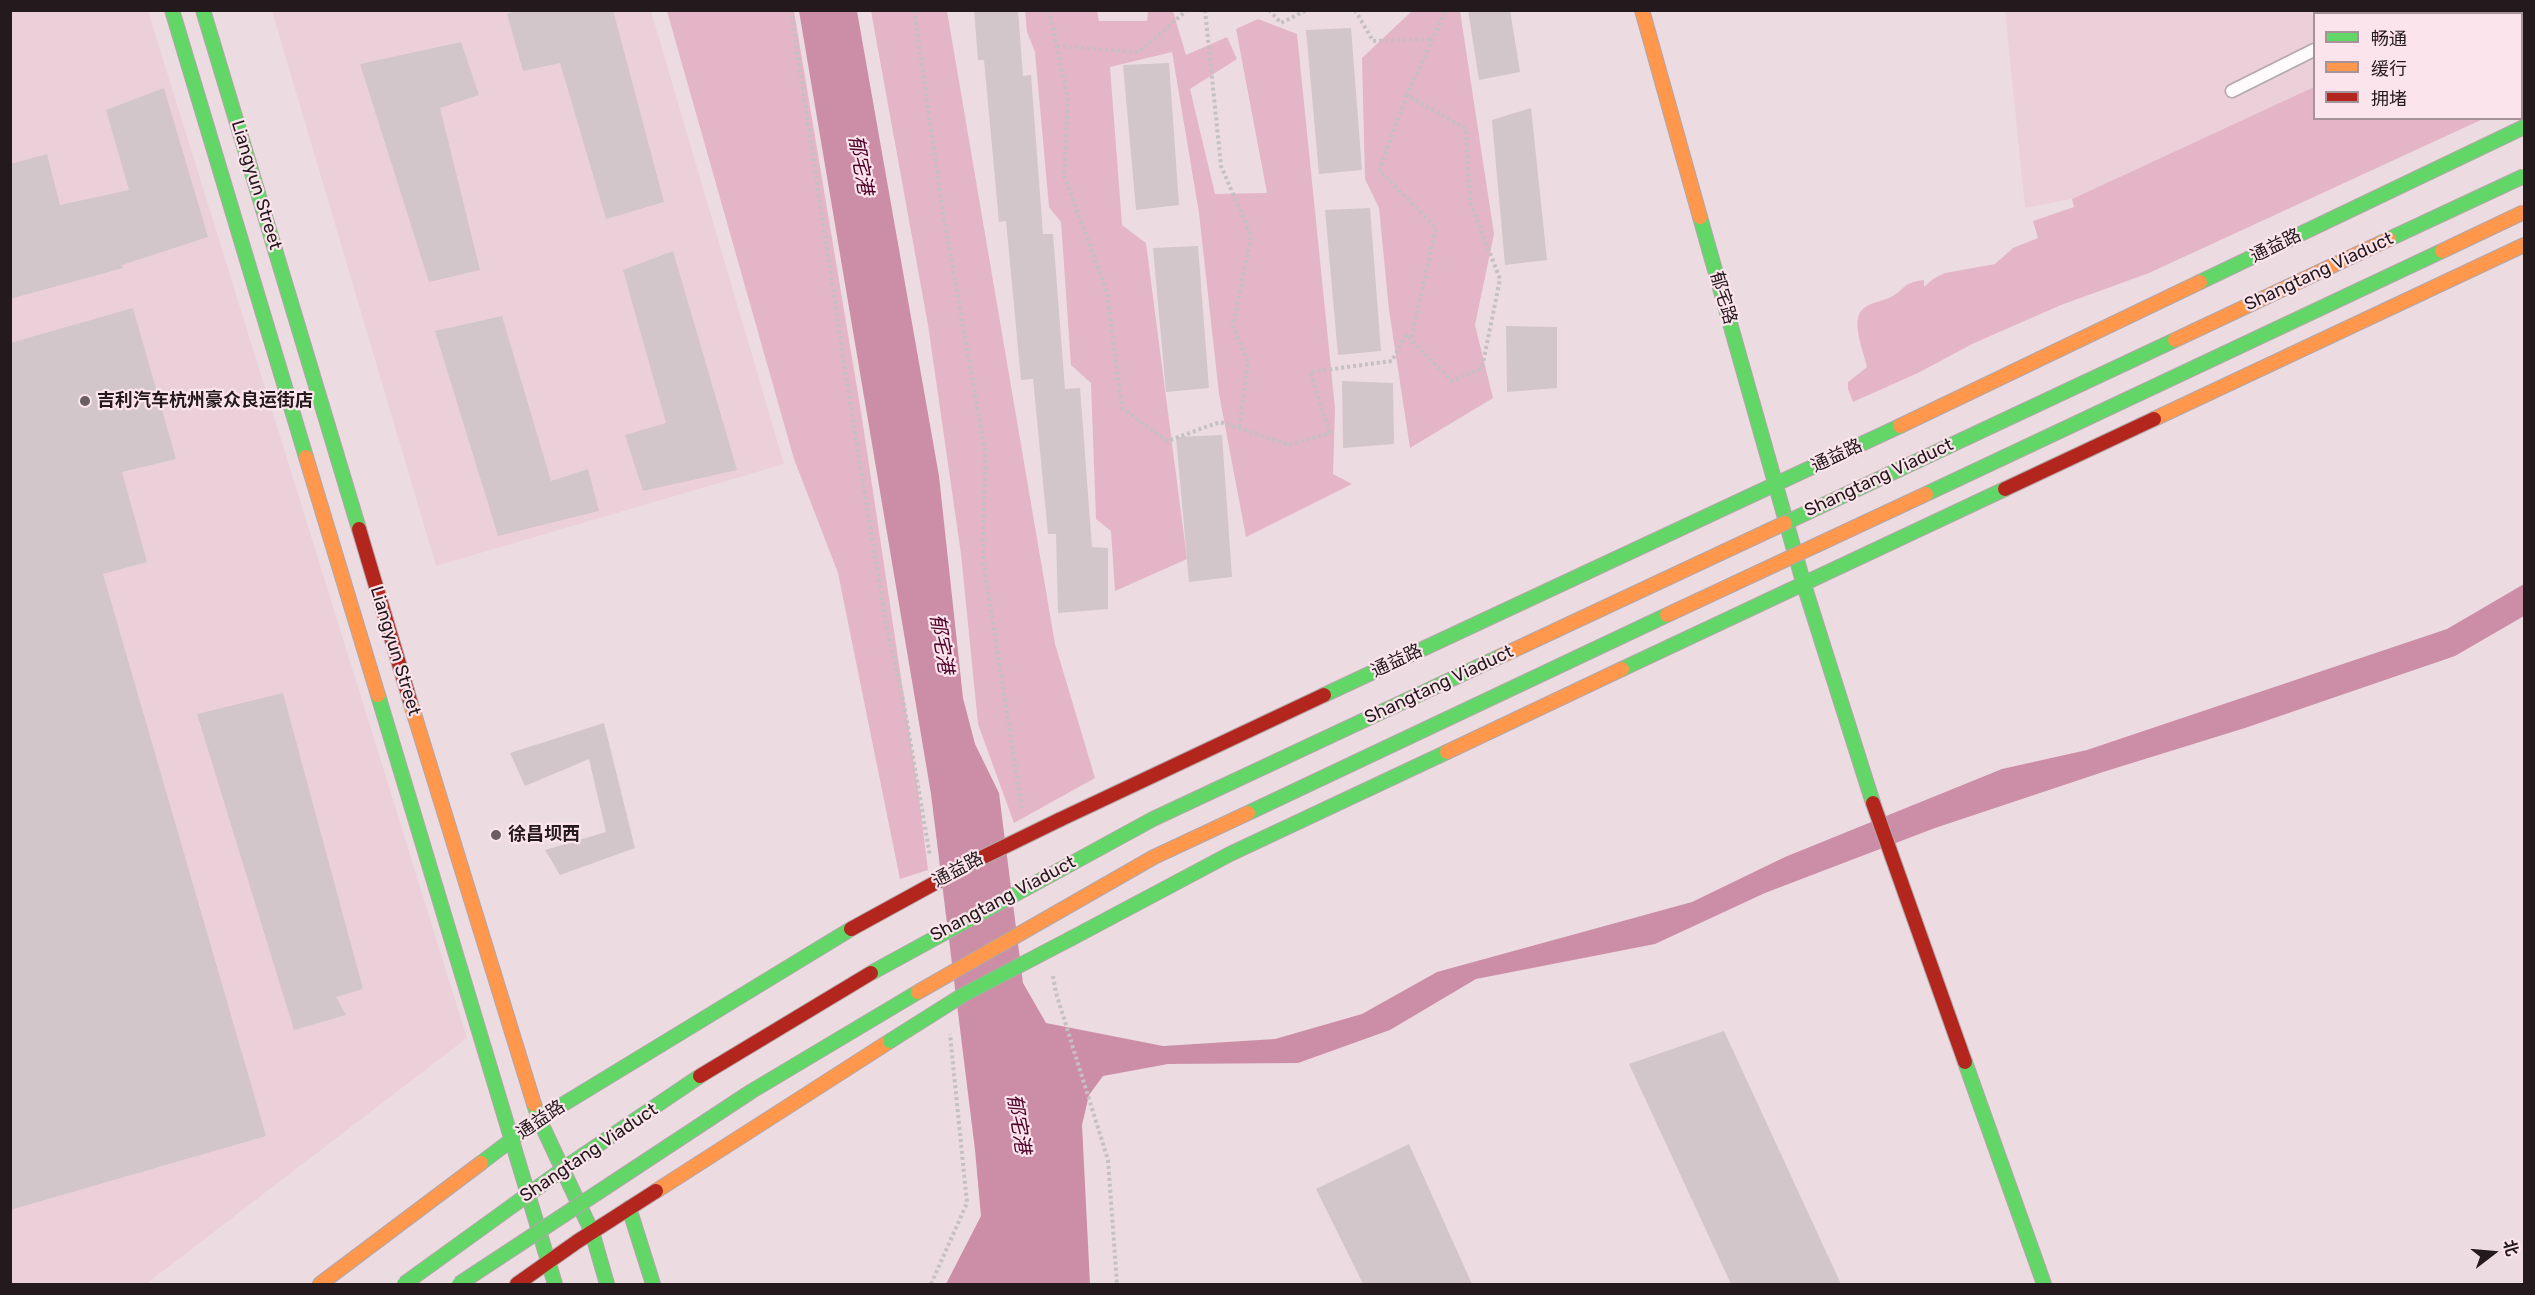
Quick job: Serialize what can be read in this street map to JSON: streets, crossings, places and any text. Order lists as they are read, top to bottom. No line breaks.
{"streets":{"main road":["Liangyun Street","通益路","Shangtang Viaduct","郁宅路"]},"crossings":[["Liangyun Street","通益路"],["通益路","郁宅路"]],"water":["郁宅港"],"places":["吉利汽车杭州豪众良运街店","徐昌坝西"],"legend":["畅通","缓行","拥堵"],"north":"right"}
